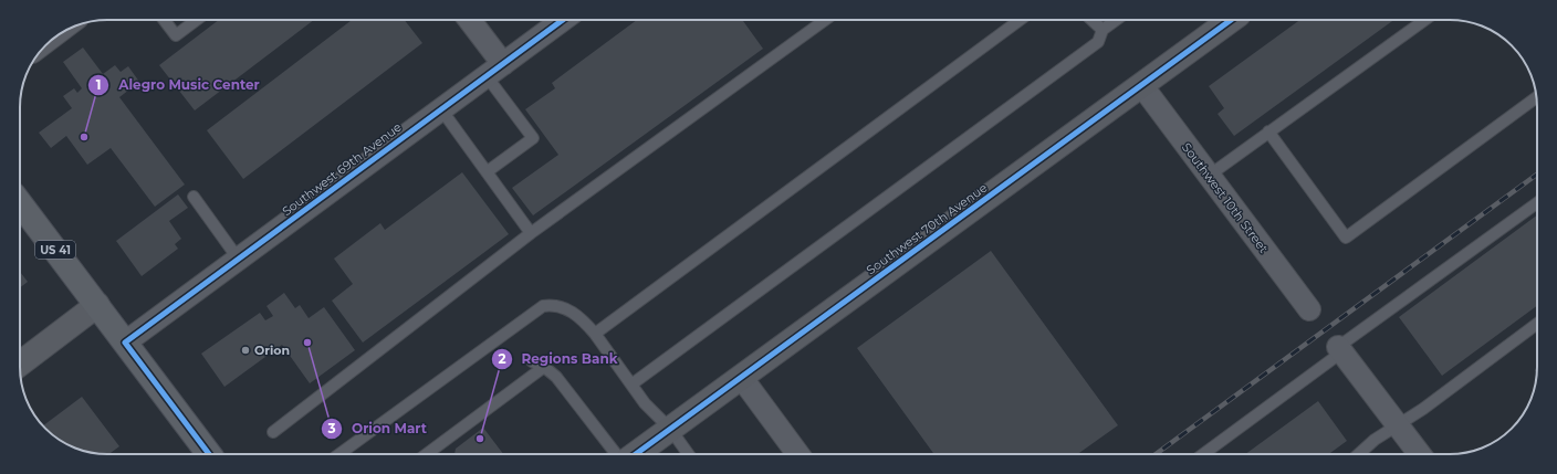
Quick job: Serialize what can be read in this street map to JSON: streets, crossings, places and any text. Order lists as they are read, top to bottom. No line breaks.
{"streets":{"main road":["US 41"],"street":["Southwest 69th Avenue","Southwest 10th Street","Southwest 70th Avenue"]},"crossings":[["Southwest 69th Avenue","US 41"],["Southwest 10th Street","Southwest 70th Avenue"]],"places":["Alegro Music Center","Orion Mart","Orion","Regions Bank"]}
